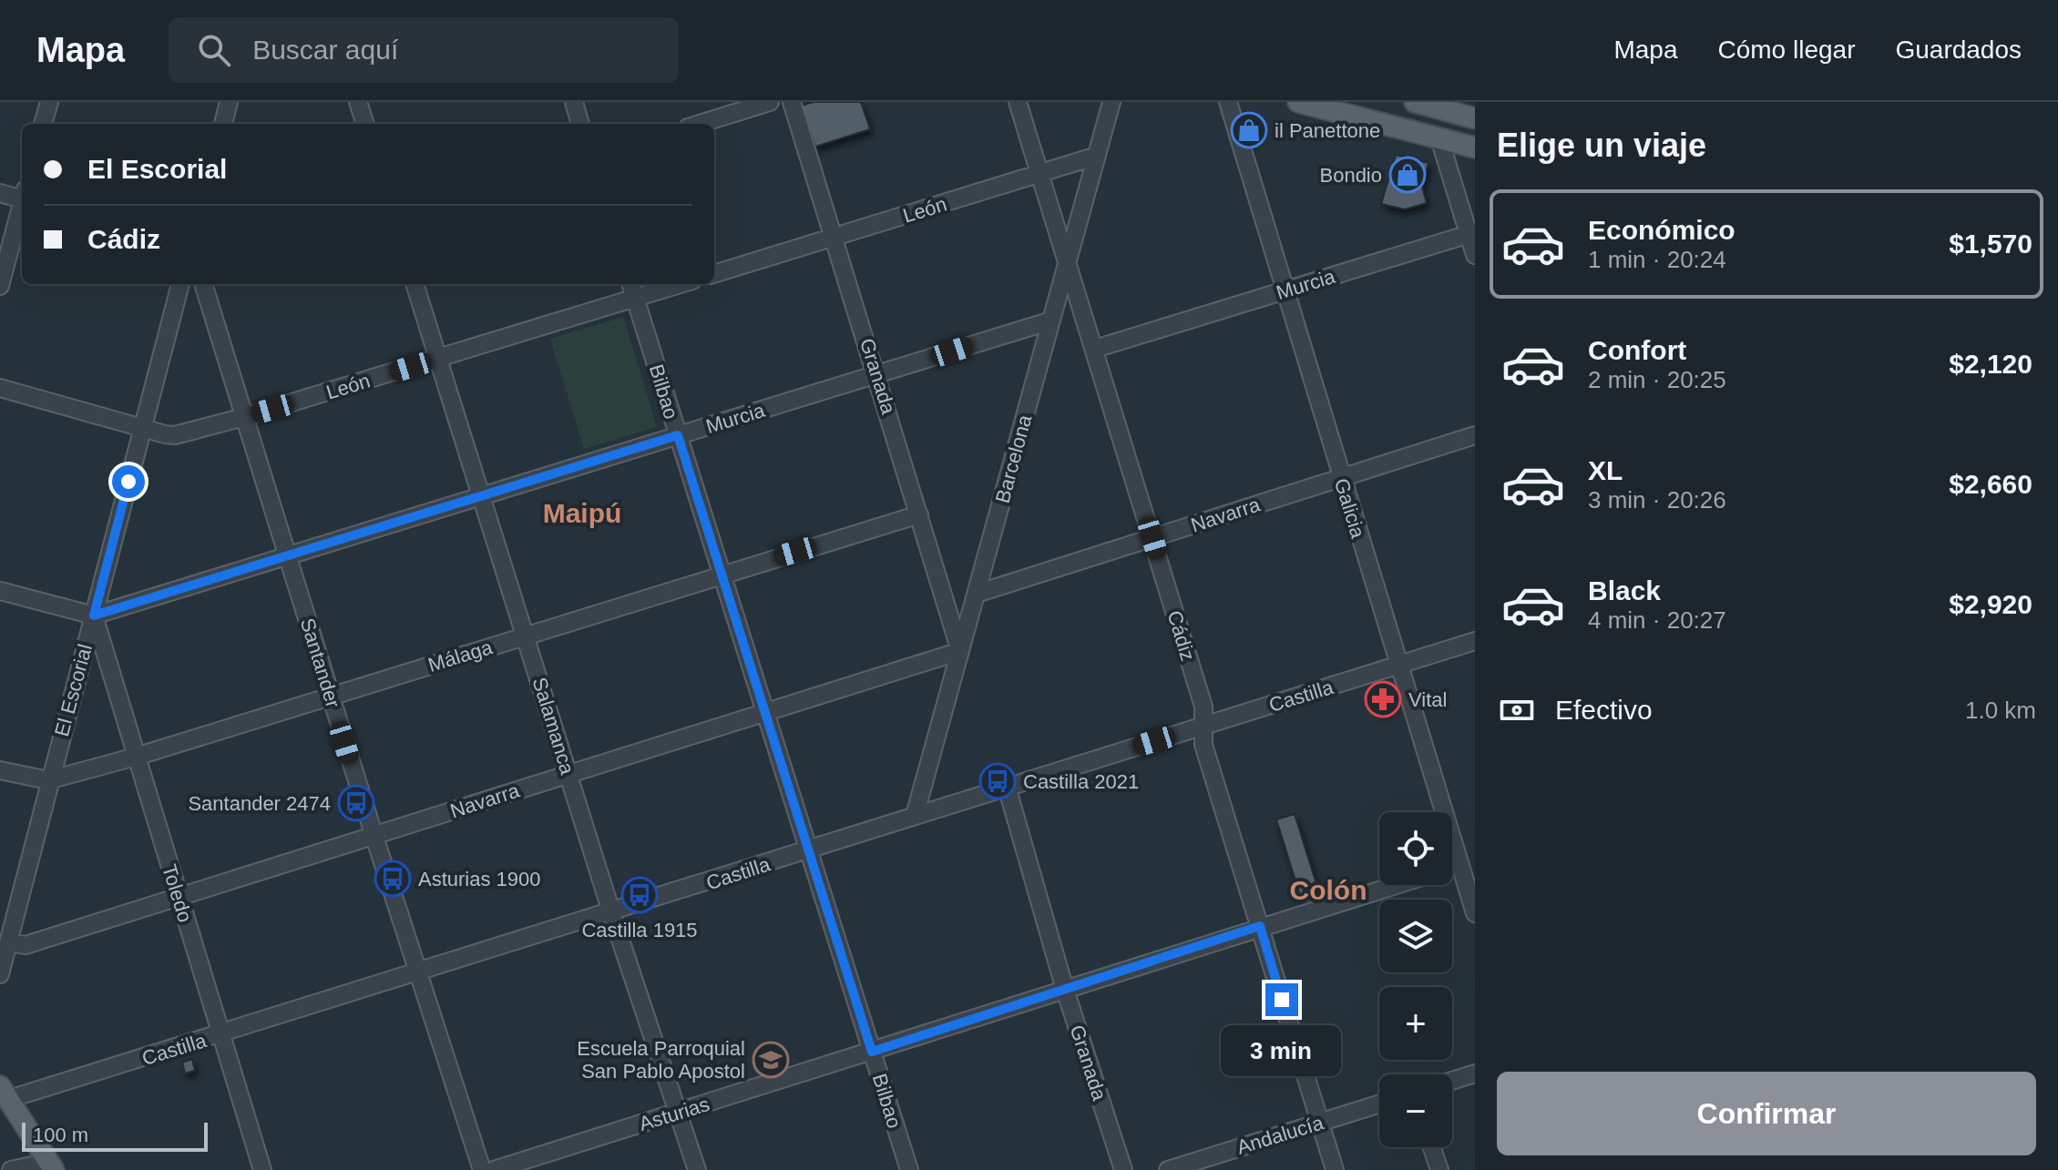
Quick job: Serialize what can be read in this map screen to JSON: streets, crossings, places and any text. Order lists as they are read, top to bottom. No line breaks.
{"streets":{"street":["León","Murcia","Granada","Bilbao","Barcelona","Galicia","Navarra","Cádiz","Málaga","Santander","El Escorial","Castilla","Salamanca","Toledo","Asturias","Andalucía"]},"crossings":[["León","Granada"],["León","Bilbao"],["León","Barcelona"],["León","Cádiz"],["León","Santander"],["León","El Escorial"],["León","Salamanca"],["Murcia","Granada"],["Murcia","Bilbao"],["Murcia","Barcelona"],["Murcia","Galicia"],["Murcia","Cádiz"],["Murcia","Santander"],["Murcia","El Escorial"],["Murcia","Salamanca"],["Murcia","Toledo"],["Granada","Barcelona"],["Granada","Navarra"],["Granada","Málaga"],["Granada","Castilla"],["Granada","Asturias"],["Bilbao","Navarra"],["Bilbao","Málaga"],["Bilbao","Castilla"],["Bilbao","Asturias"],["Barcelona","Navarra"],["Barcelona","Cádiz"],["Barcelona","Castilla"],["Galicia","Navarra"],["Galicia","Castilla"],["Navarra","Cádiz"],["Navarra","Santander"],["Navarra","El Escorial"],["Navarra","Salamanca"],["Navarra","Toledo"],["Cádiz","Castilla"],["Cádiz","Asturias"],["Cádiz","Andalucía"],["Málaga","Santander"],["Málaga","El Escorial"],["Málaga","Salamanca"],["Málaga","Toledo"],["Santander","Castilla"],["El Escorial","Toledo"],["Castilla","Salamanca"],["Castilla","Toledo"],["Salamanca","Asturias"]],"districts":["Maipú","Colón"],"places":{"shop":["il Panettone","Bondio"],"pharmacy":["Vital"],"bus stop":["Castilla 2021","Santander 2474","Asturias 1900","Castilla 1915"],"school or university":["Escuela Parroquial San Pablo Apostol"]},"scale_bar":"100 m","page":{"header":"Mapa","search":"Buscar aquí","nav":["Mapa","Cómo llegar","Guardados"],"heading":"Elige un viaje","banner":["El Escorial","Cádiz"],"list":[{"name":"Económico","note":"1 min · 20:24","value":"$1,570"},{"name":"Confort","note":"2 min · 20:25","value":"$2,120"},{"name":"XL","note":"3 min · 20:26","value":"$2,660"},{"name":"Black","note":"4 min · 20:27","value":"$2,920"}],"pay":["Efectivo","1.0 km"],"map_buttons":["+","−"],"bubble":"3 min","buttons":"Confirmar","scale":"100 m"}}
